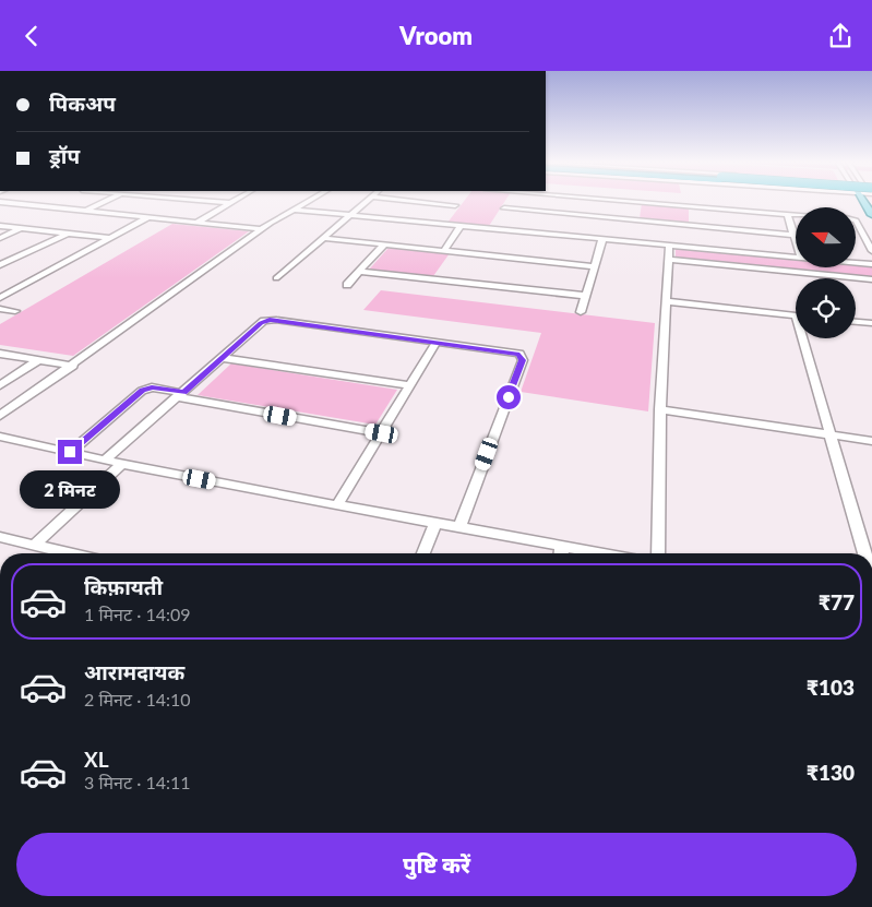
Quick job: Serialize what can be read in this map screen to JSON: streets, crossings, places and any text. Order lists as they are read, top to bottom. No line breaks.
{"north":"left","page":{"header":"Vroom","banner":["पिकअप","ड्रॉप"],"bubble":"2 मिनट","list":[{"name":"किफ़ायती","note":"1 मिनट · 14:09","value":"₹77"},{"name":"आरामदायक","note":"2 मिनट · 14:10","value":"₹103"},{"name":"XL","note":"3 मिनट · 14:11","value":"₹130"}],"buttons":"पुष्टि करें"}}
